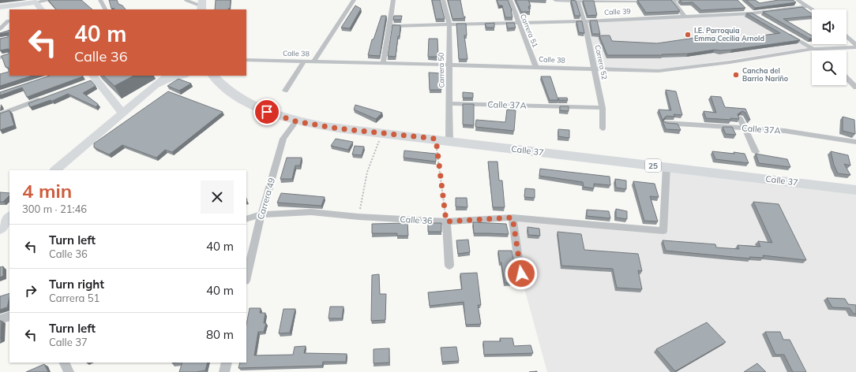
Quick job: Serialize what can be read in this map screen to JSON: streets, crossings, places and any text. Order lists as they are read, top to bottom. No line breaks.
{"streets":{"main road":["Calle 37","25"],"street":["Calle 39","Carrera 51","Calle 38","Carrera 52","Carrera 50","Calle 37A","Carrera 49","Calle 36"]},"crossings":[["Calle 39","Carrera 51"],["Calle 39","Carrera 52"],["Calle 39","Carrera 50"],["Carrera 51","Calle 38"],["Calle 38","Carrera 52"],["Calle 38","Carrera 50"],["Carrera 52","Calle 37A"],["Carrera 50","Calle 37A"],["Carrera 50","Calle 37"],["Calle 37","Carrera 49"],["Calle 37","Calle 36"],["Carrera 49","Calle 36"]],"places":["I.E. Parroquia Emma Cecilia Arnold","Cancha del Barrio Nariño"],"page":{"turn":["40 m","Calle 36"],"heading":["4 min","300 m · 21:46"],"list":[{"name":"Turn left","note":"Calle 36","value":"40 m"},{"name":"Turn right","note":"Carrera 51","value":"40 m"},{"name":"Turn left","note":"Calle 37","value":"80 m"}]}}
